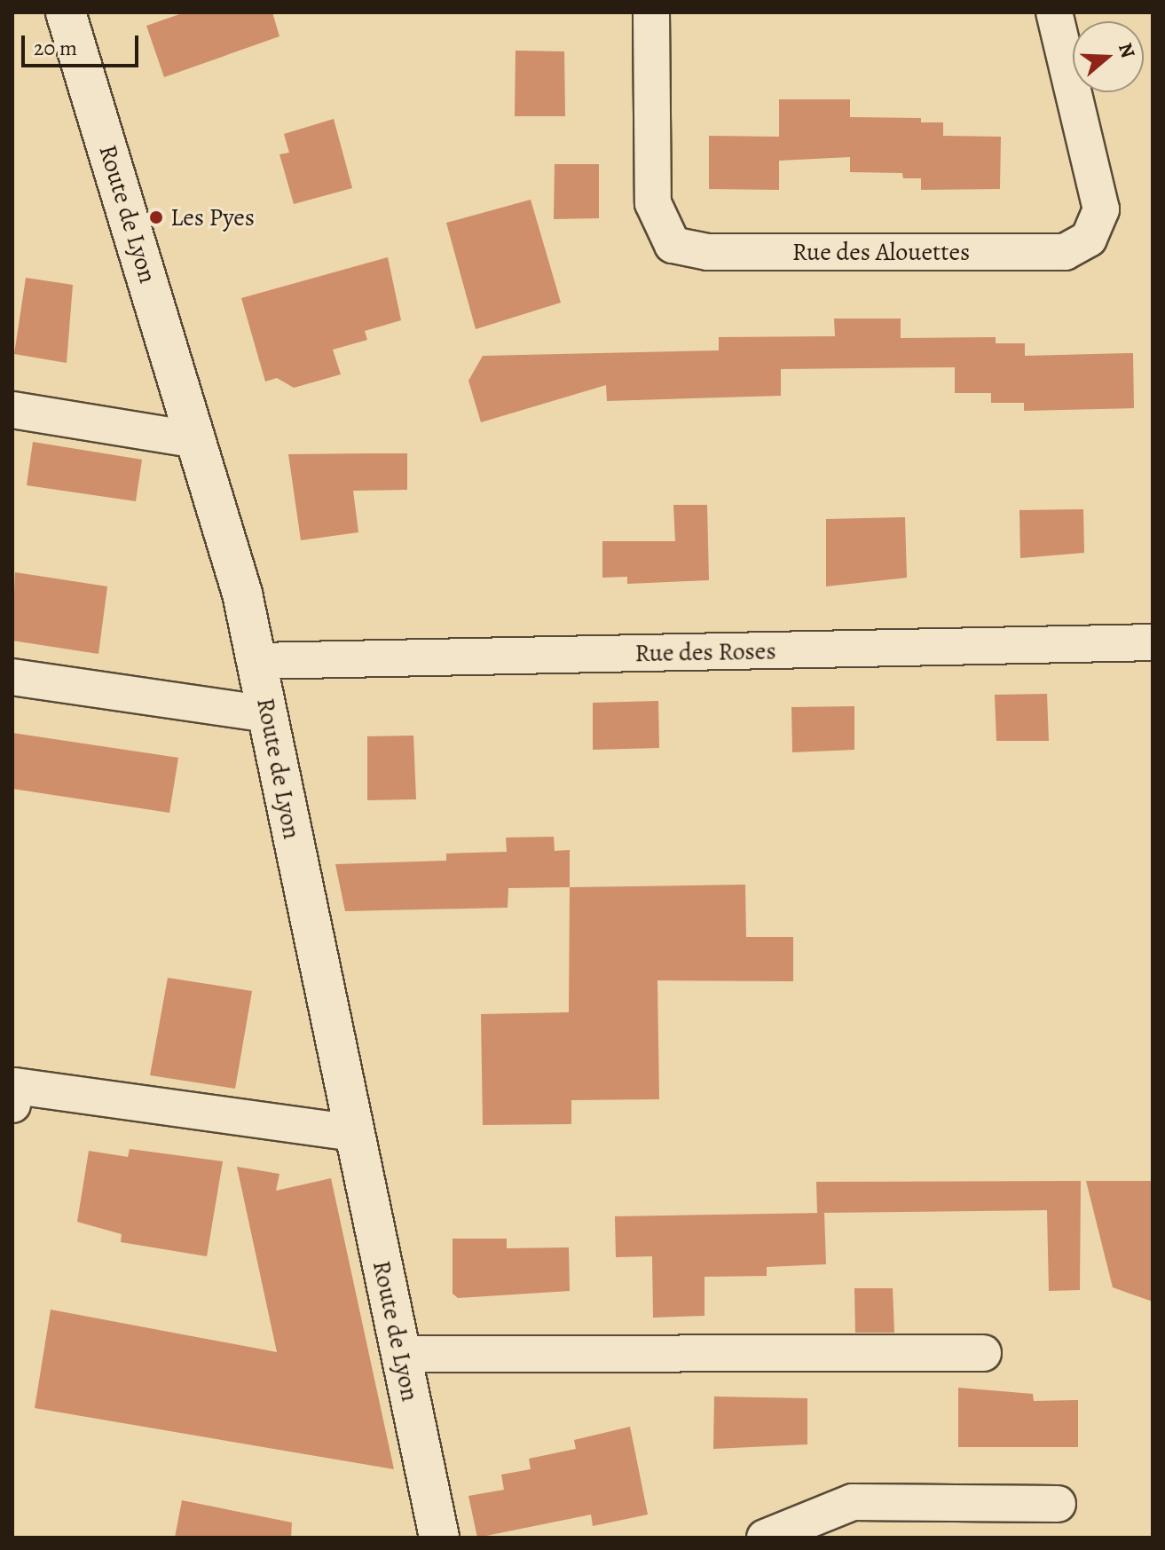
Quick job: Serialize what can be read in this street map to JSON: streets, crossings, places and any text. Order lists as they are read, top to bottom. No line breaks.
{"streets":{"street":["Route de Lyon","Rue des Alouettes","Rue des Roses"]},"crossings":[["Route de Lyon","Rue des Roses"]],"places":["Les Pyes"],"scale_bar":"20 m","north":"right"}
